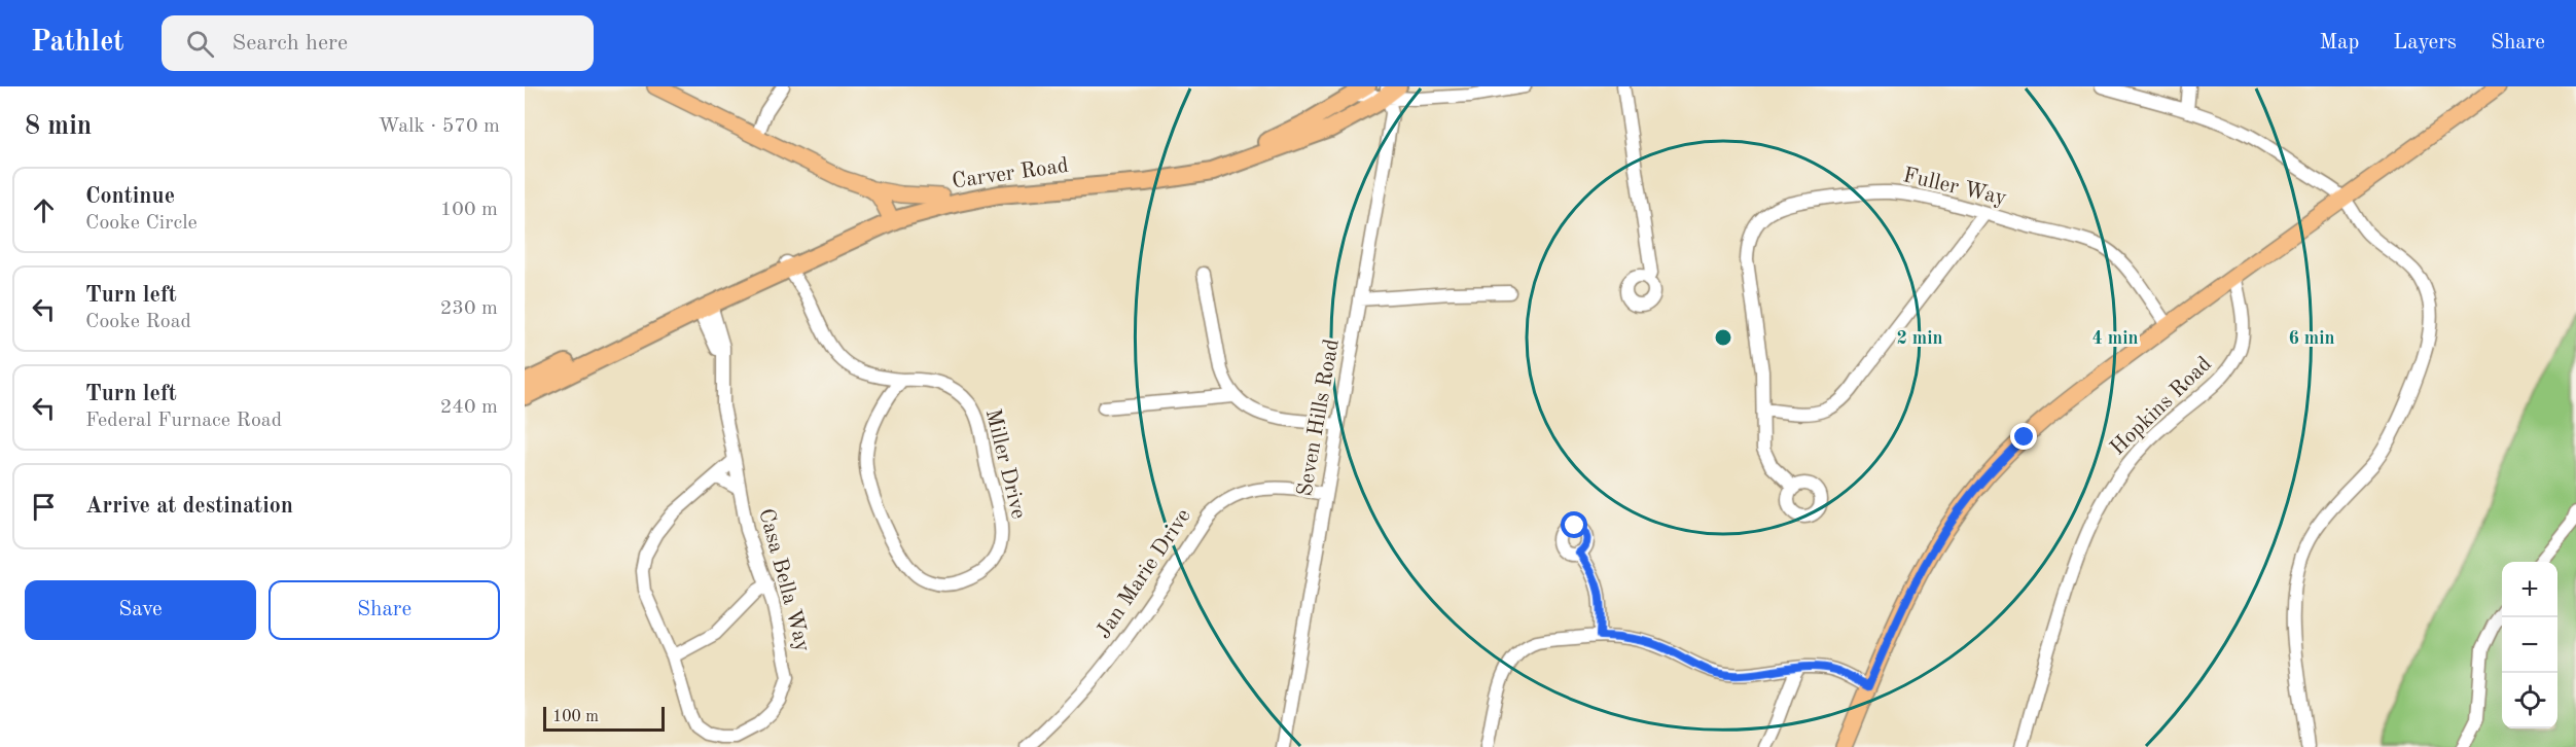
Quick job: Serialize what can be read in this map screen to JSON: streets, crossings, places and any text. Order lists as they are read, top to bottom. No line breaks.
{"streets":{"highway":["Carver Road"],"street":["Fuller Way","Hopkins Road","Seven Hills Road","Miller Drive","Jan Marie Drive","Casa Bella Way"]},"crossings":[["Carver Road","Seven Hills Road"],["Carver Road","Miller Drive"],["Carver Road","Casa Bella Way"],["Seven Hills Road","Jan Marie Drive"]],"scale_bar":"100 m","page":{"header":"Pathlet","search":"Search here","nav":["Map","Layers","Share"],"heading":["8 min","Walk · 570 m"],"list":[["Continue","Cooke Circle","100 m"],["Turn left","Cooke Road","230 m"],["Turn left","Federal Furnace Road","240 m"],"Arrive at destination"],"buttons":["Save","Share"],"map_buttons":["+","−"],"scale":"100 m"},"rings":["2 min","4 min","6 min"]}
